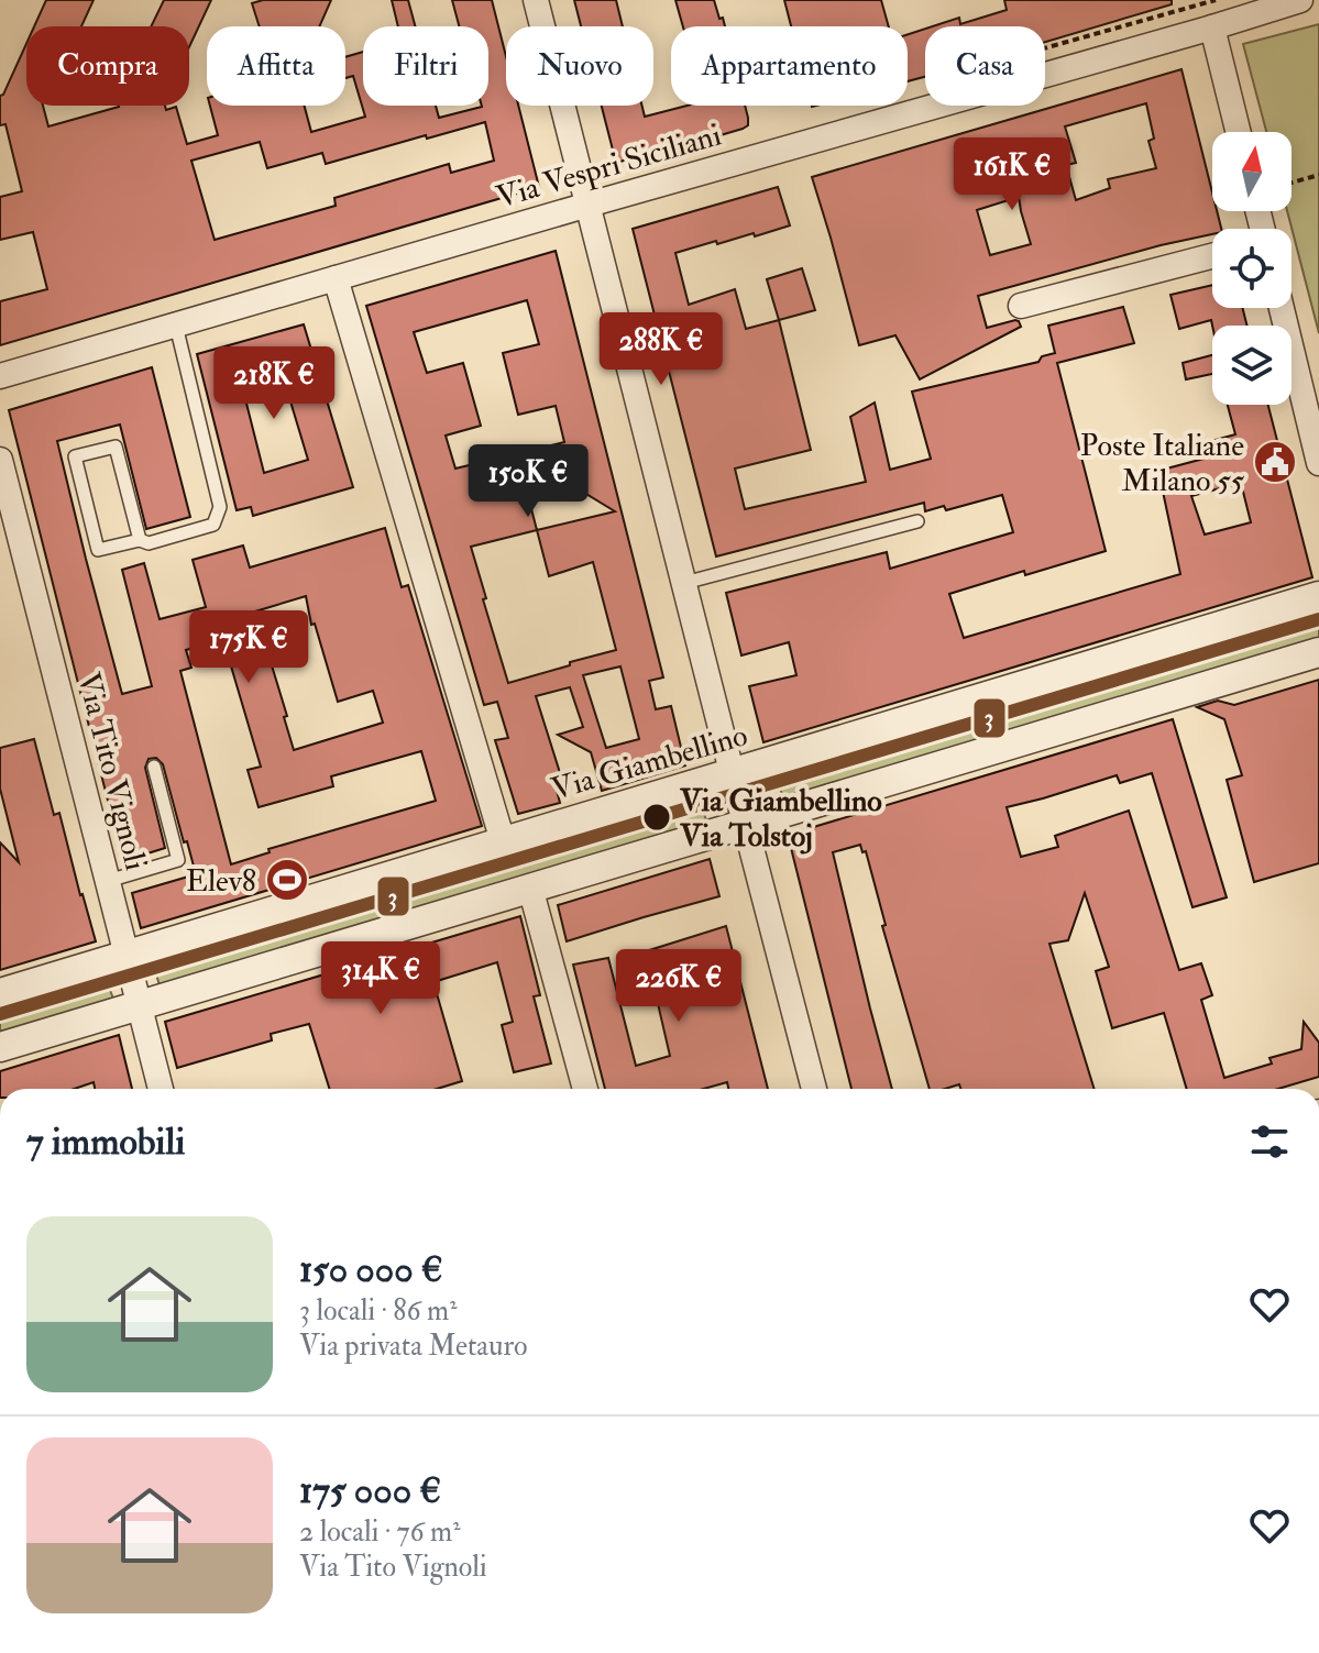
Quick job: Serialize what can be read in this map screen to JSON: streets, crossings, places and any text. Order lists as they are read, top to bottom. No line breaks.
{"streets":{"street":["Via Vespri Siciliani","Via Giambellino","Via Tito Vignoli"]},"crossings":[["Via Giambellino","Via Tito Vignoli"]],"places":{"public building":["Poste Italiane Milano 55"],"other":["Via Giambellino Via Tolstoj"],"sports":["Elev8"]},"lines":["tram line 3"],"north":"top","page":{"chip":["Compra","Affitta","Filtri","Nuovo","Appartamento","Casa"],"price":["161K €","288K €","218K €","150K €","175K €","314K €","226K €"],"heading":"7 immobili","list":[{"name":"150 000 €","note":"3 locali · 86 m² · Via privata Metauro"},{"name":"175 000 €","note":"2 locali · 76 m² · Via Tito Vignoli"}]}}
